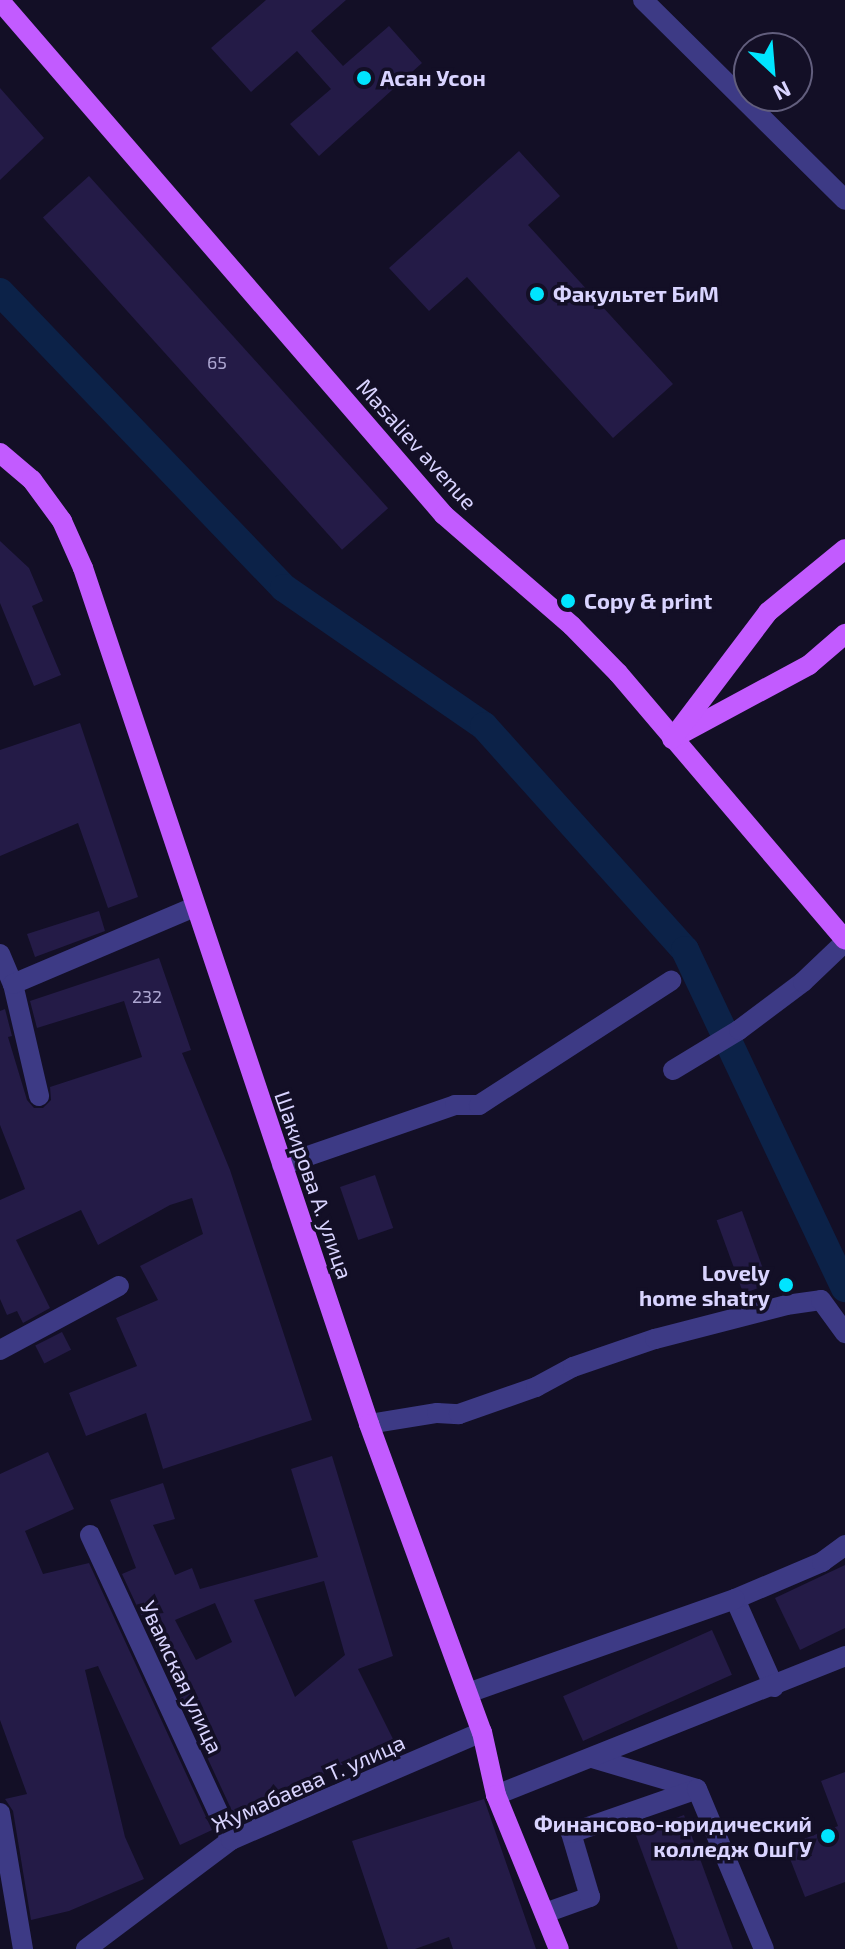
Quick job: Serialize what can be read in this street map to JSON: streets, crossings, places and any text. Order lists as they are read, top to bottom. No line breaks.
{"streets":{"main road":["Masaliev avenue","Шакирова А. улица"],"street":["Увамская улица","Жумабаева Т. улица"]},"crossings":[["Шакирова А. улица","Жумабаева Т. улица"],["Увамская улица","Жумабаева Т. улица"]],"places":["Асан Усон","Факультет БиМ","Copy & print","Lovely home shatry","Финансово-юридический колледж ОшГУ"],"house_numbers":["65","232"],"north":"bottom right"}
